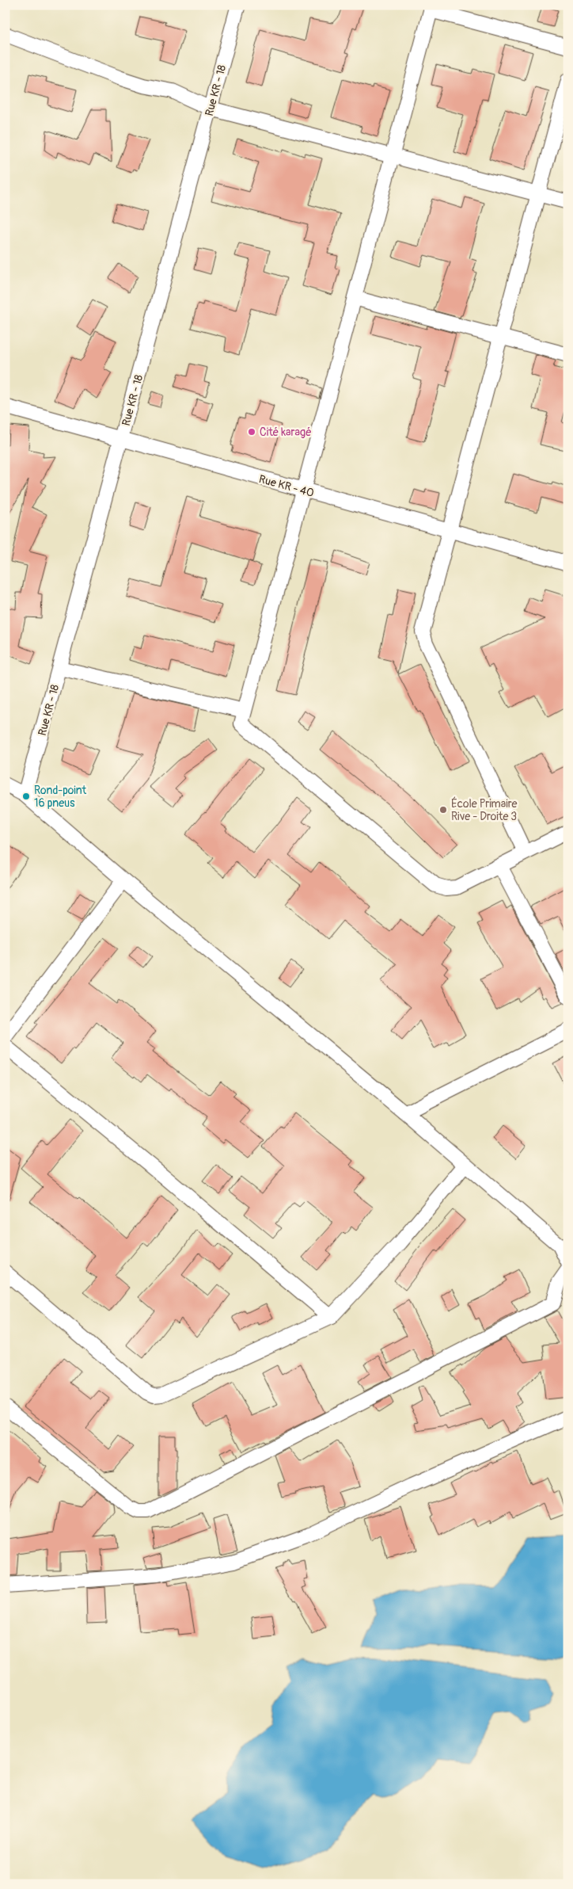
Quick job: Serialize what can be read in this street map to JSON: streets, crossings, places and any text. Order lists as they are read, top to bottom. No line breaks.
{"streets":{"street":["Rue KR - 18","Rue KR - 40"]},"crossings":[["Rue KR - 18","Rue KR - 40"]],"places":["Cité karagé","Rond-point 16 pneus","École Primaire Rive - Droite 3"]}
